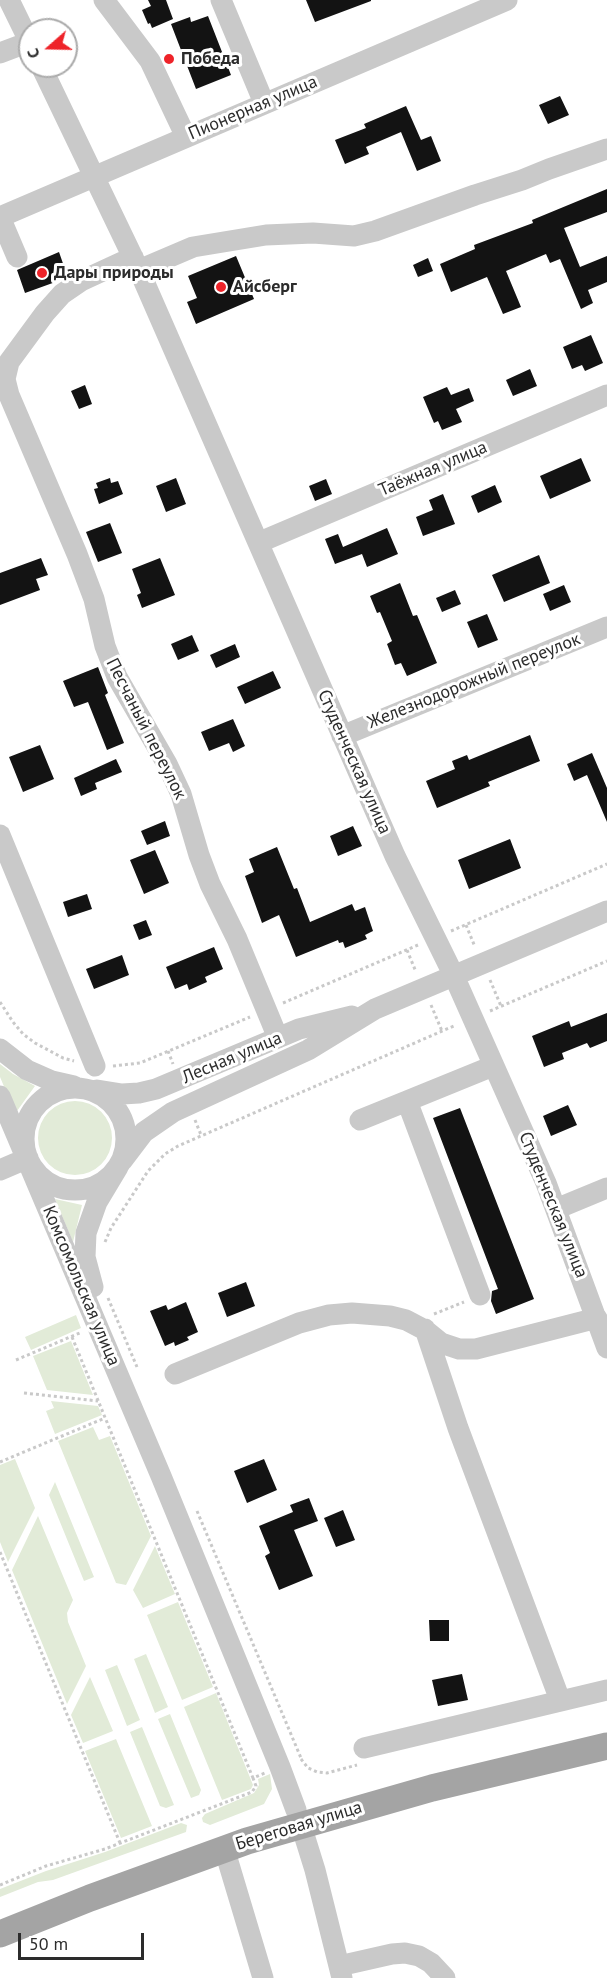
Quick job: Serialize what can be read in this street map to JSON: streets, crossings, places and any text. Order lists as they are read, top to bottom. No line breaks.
{"streets":{"main road":["Береговая улица"],"street":["Пионерная улица","Таёжная улица","Железнодорожный переулок","Песчаный переулок","Студенческая улица","Лесная улица","Комсомольская улица"]},"crossings":[["Пионерная улица","Студенческая улица"],["Таёжная улица","Студенческая улица"],["Железнодорожный переулок","Студенческая улица"],["Песчаный переулок","Студенческая улица"],["Песчаный переулок","Лесная улица"],["Студенческая улица","Лесная улица"],["Лесная улица","Комсомольская улица"],["Комсомольская улица","Береговая улица"]],"places":["Победа","Дары природы","Айсберг"],"scale_bar":"50 m","north":"left"}
